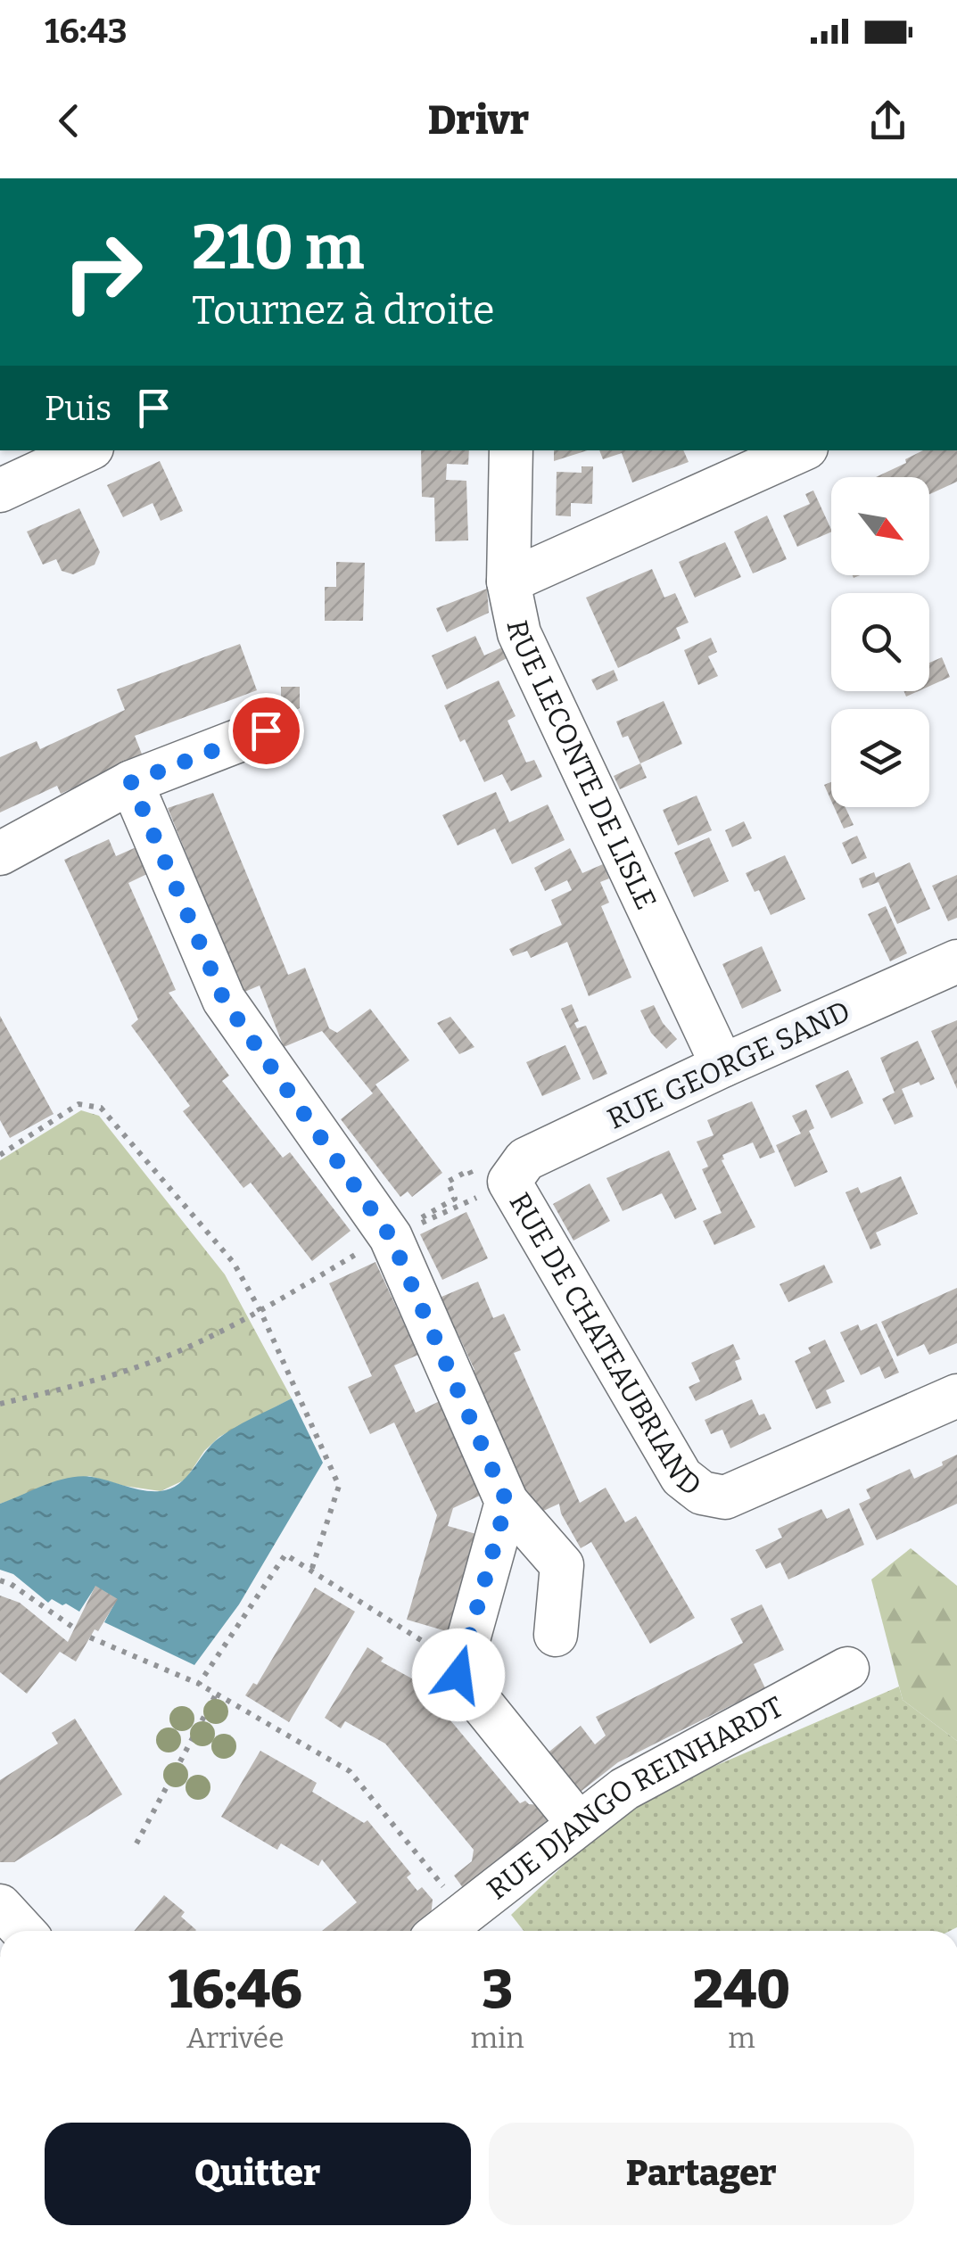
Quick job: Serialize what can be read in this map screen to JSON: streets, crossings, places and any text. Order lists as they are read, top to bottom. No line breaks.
{"streets":{"street":["RUE LECONTE DE LISLE","RUE GEORGE SAND","RUE DE CHATEAUBRIAND","RUE DJANGO REINHARDT"]},"crossings":[["RUE LECONTE DE LISLE","RUE GEORGE SAND"],["RUE GEORGE SAND","RUE DE CHATEAUBRIAND"]],"north":"bottom right","page":{"status":"16:43","header":"Drivr","turn":["210 m","Tournez à droite"],"then":"Puis","eta":["16:46","Arrivée","3","min","240","m"],"buttons":["Quitter","Partager"]}}
